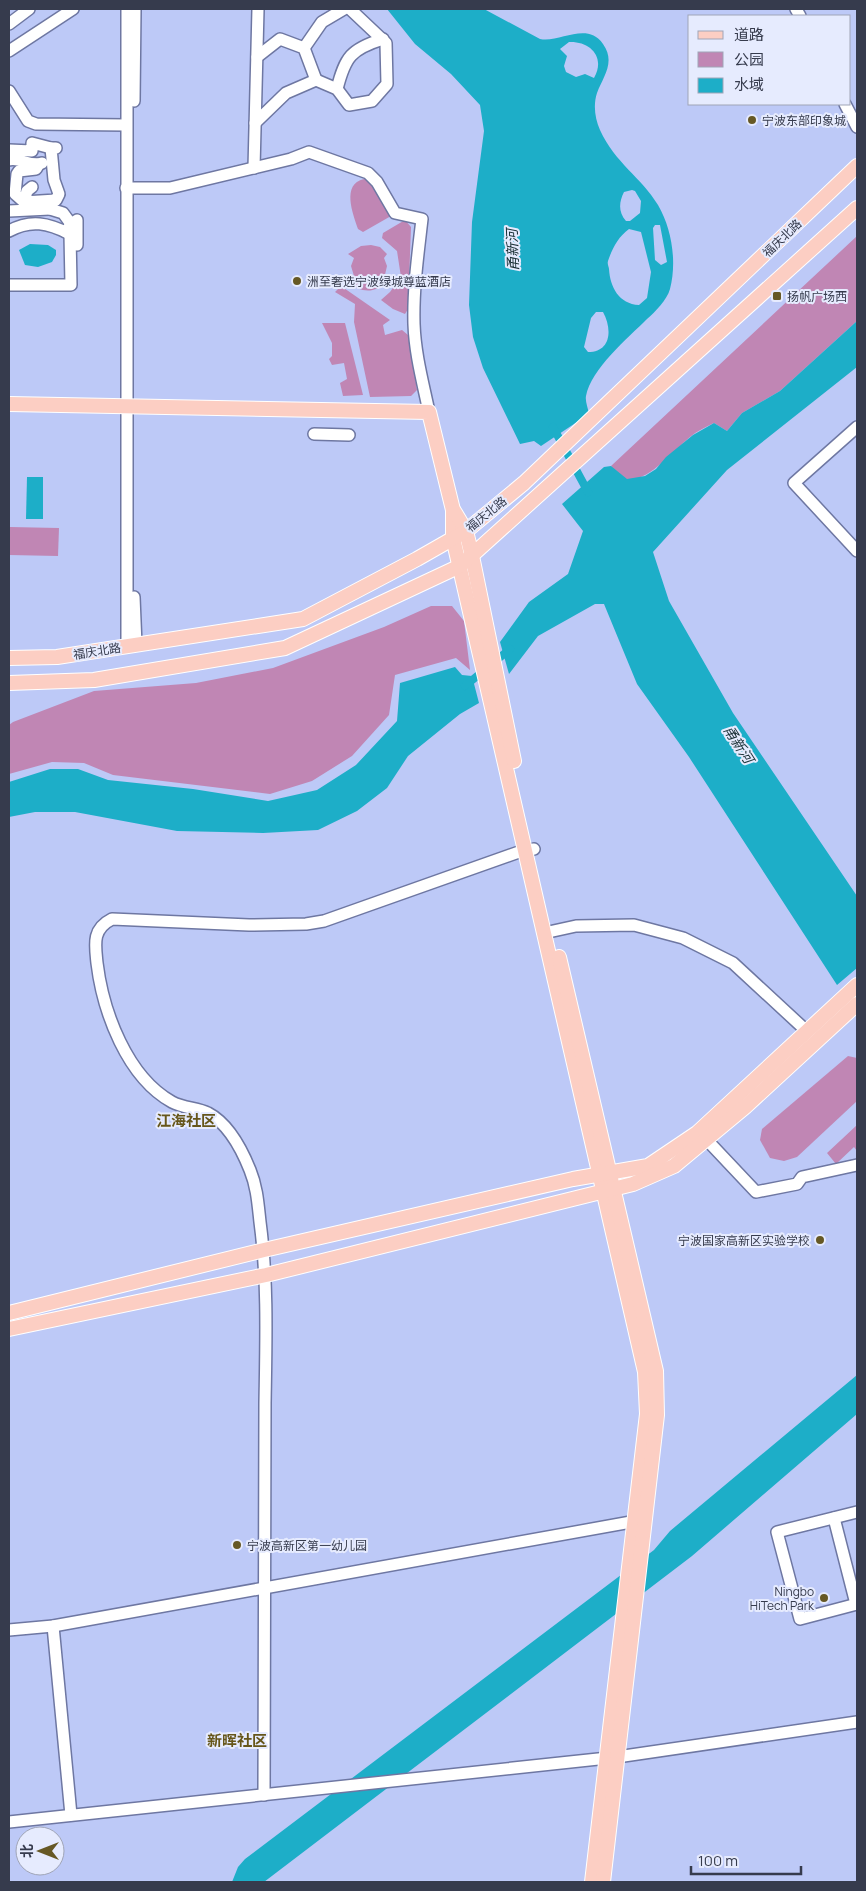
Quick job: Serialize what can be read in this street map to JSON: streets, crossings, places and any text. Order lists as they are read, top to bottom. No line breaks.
{"streets":{"main road":["福庆北路"]},"districts":["江海社区","新晖社区"],"water":["甬新河"],"places":{"other":["宁波东部印象城","洲至奢选宁波绿城尊蓝酒店","宁波国家高新区实验学校","宁波高新区第一幼儿园","Ningbo HiTech Park"],"transit":["扬帆广场西"]},"legend":["道路","公园","水域"],"scale_bar":"100 m","north":"left"}
